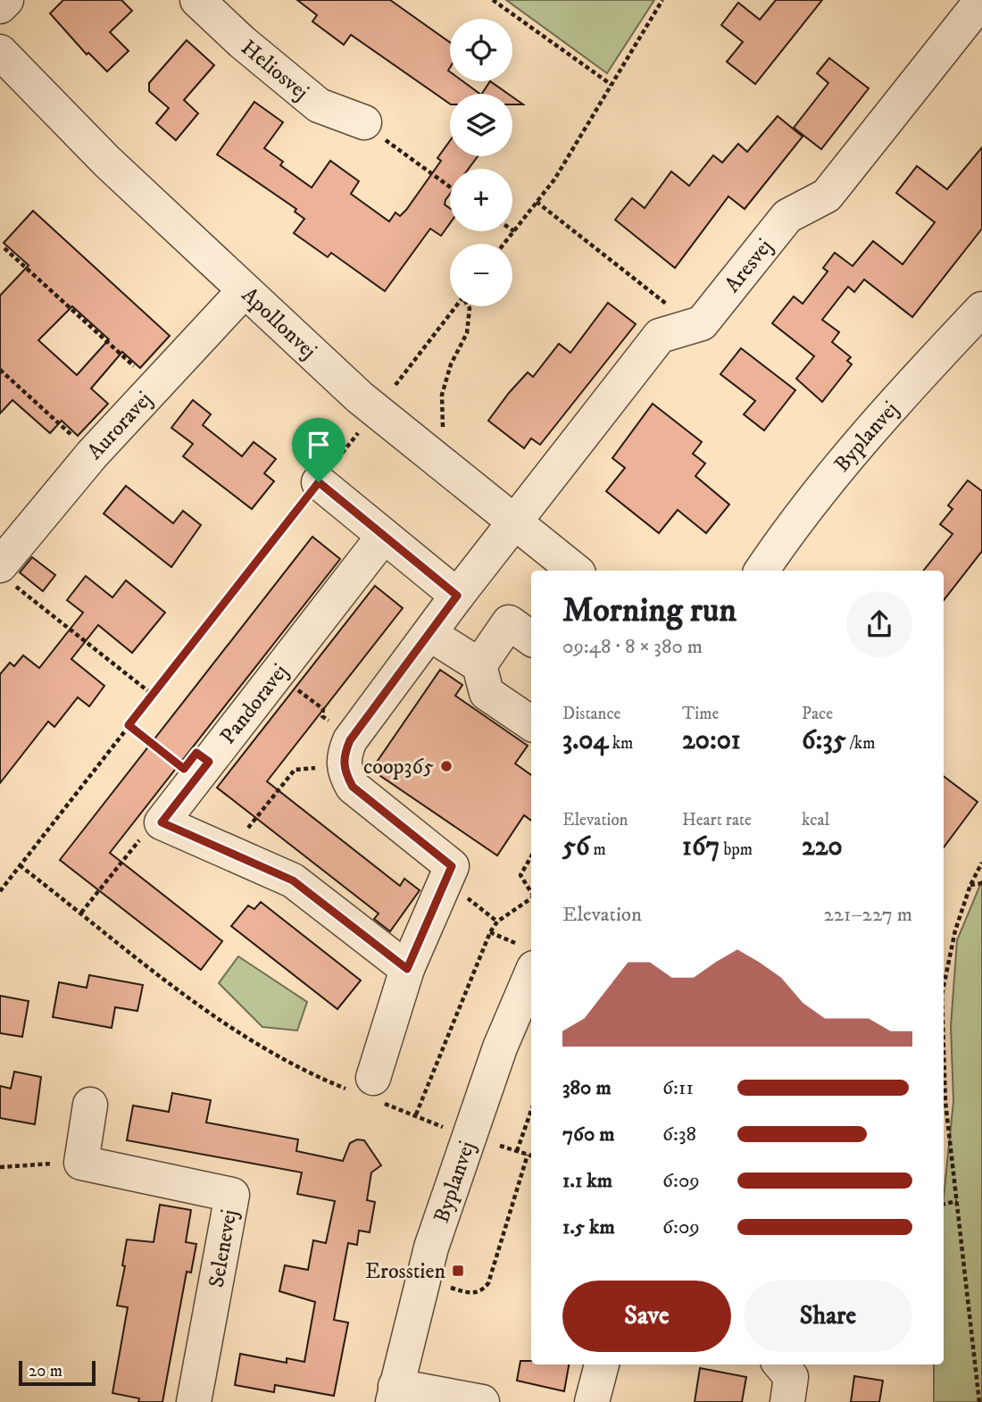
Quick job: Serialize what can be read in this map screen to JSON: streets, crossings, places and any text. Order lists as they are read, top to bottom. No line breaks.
{"streets":{"street":["Heliosvej","Aresvej","Apollonvej","Auroravej","Byplanvej","Pandoravej","Selenevej"]},"crossings":[["Apollonvej","Auroravej"]],"places":{"other":["coop365"],"transit":["Erosstien"]},"scale_bar":"20 m","page":{"map_buttons":["+","−"],"heading":["Morning run","09:48 · 8 × 380 m"],"stats":[["Distance","3.04 km"],["Time","20:01"],["Pace","6:35 /km"],["Elevation","56 m"],["Heart rate","167 bpm"],["kcal","220"]],"chart":["Elevation","221–227 m"],"list":[{"name":"380 m","note":"6:11"},{"name":"760 m","note":"6:38"},{"name":"1.1 km","note":"6:09"},{"name":"1.5 km","note":"6:09"}],"buttons":["Save","Share"],"scale":"20 m"}}
